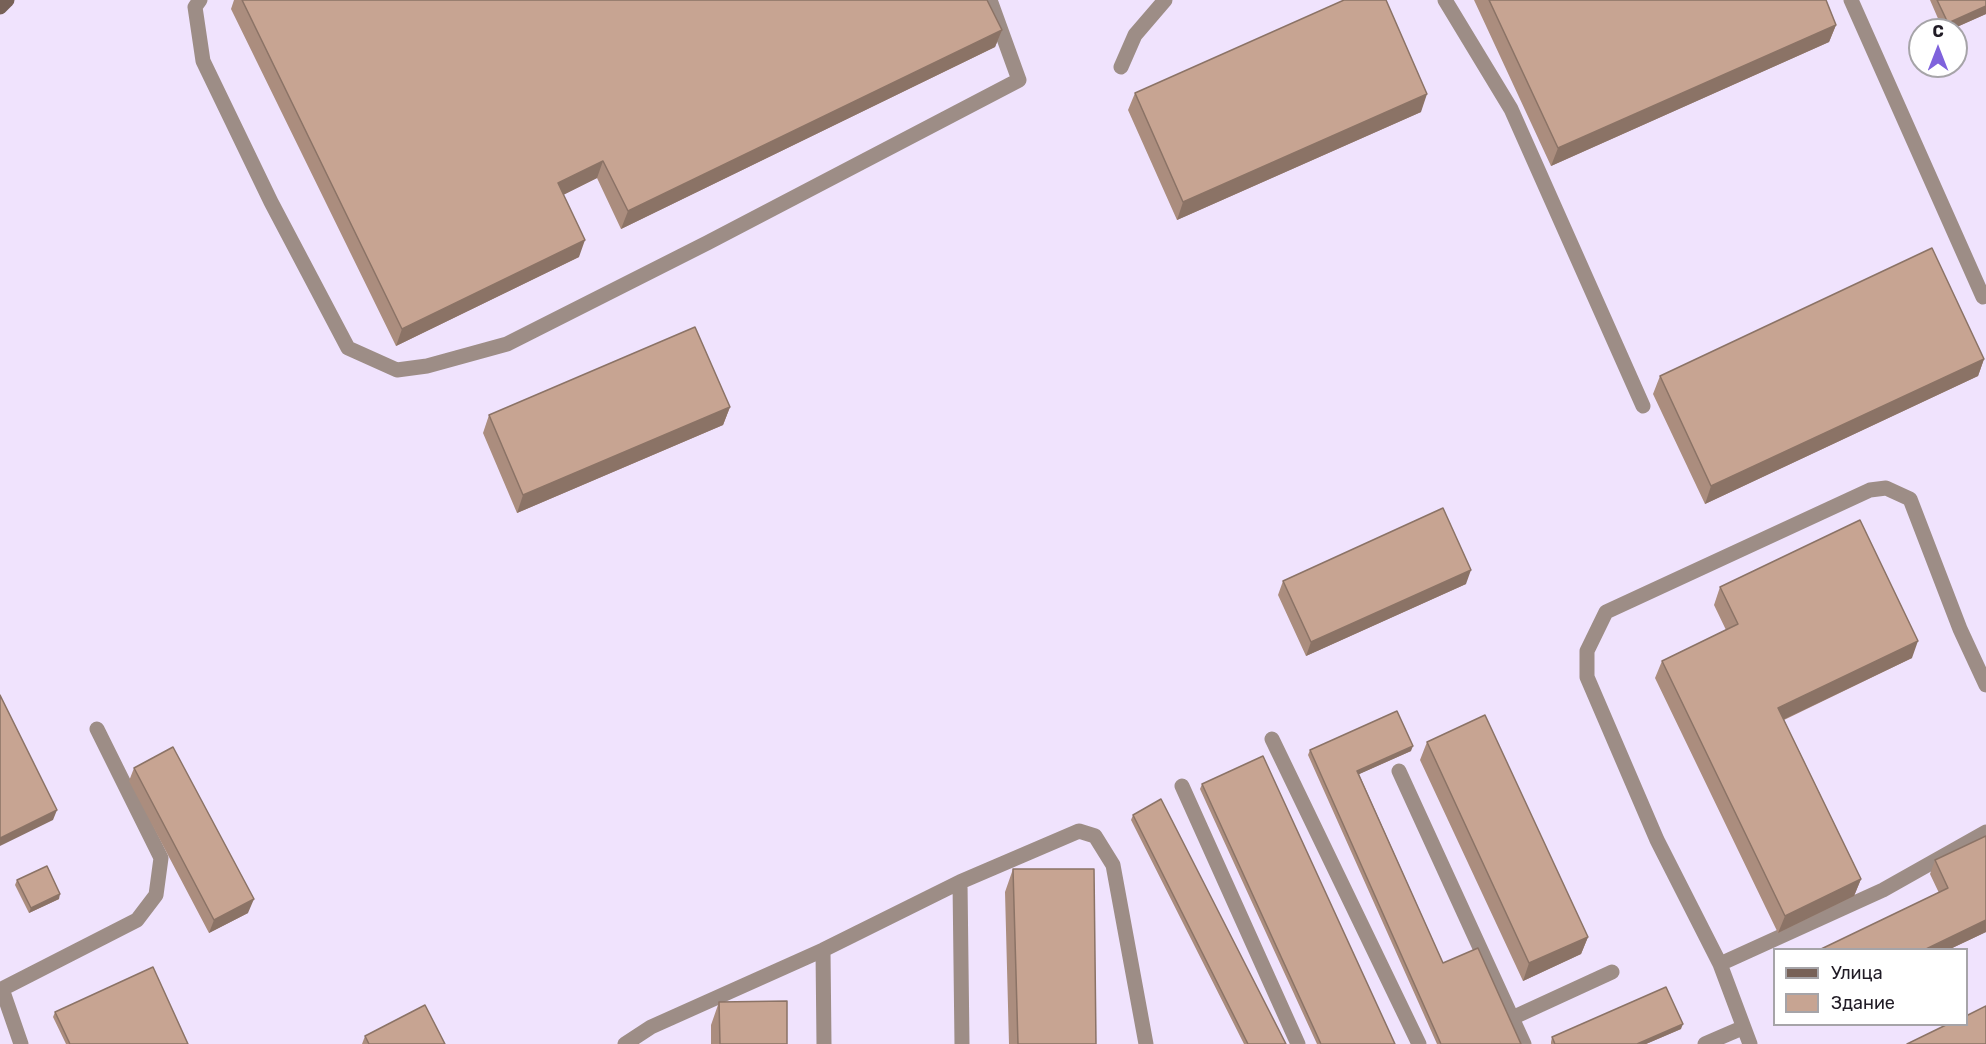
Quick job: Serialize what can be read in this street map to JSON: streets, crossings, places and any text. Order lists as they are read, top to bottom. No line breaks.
{"legend":["Улица","Здание"],"north":"top"}
